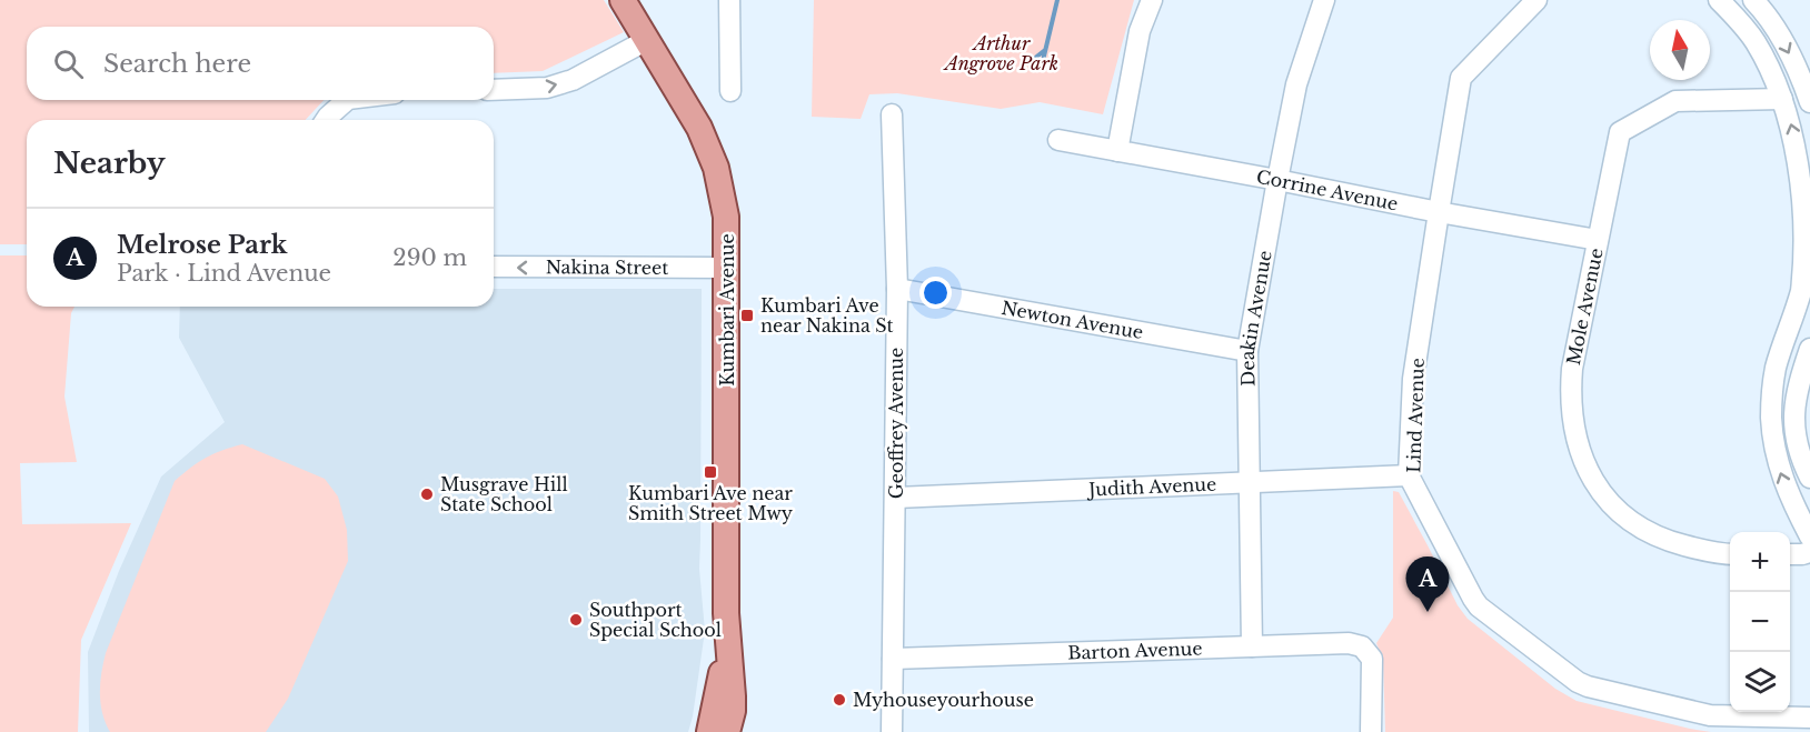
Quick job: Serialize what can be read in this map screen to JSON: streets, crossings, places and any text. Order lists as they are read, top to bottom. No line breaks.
{"streets":{"main road":["Kumbari Avenue"],"street":["Corrine Avenue","Nakina Street","Mole Avenue","Newton Avenue","Deakin Avenue","Lind Avenue","Geoffrey Avenue","Judith Avenue","Barton Avenue"]},"crossings":[["Corrine Avenue","Mole Avenue"],["Corrine Avenue","Deakin Avenue"],["Corrine Avenue","Lind Avenue"],["Nakina Street","Kumbari Avenue"],["Newton Avenue","Deakin Avenue"],["Newton Avenue","Geoffrey Avenue"],["Deakin Avenue","Judith Avenue"],["Deakin Avenue","Barton Avenue"],["Lind Avenue","Judith Avenue"],["Geoffrey Avenue","Judith Avenue"],["Geoffrey Avenue","Barton Avenue"]],"one_way":["Nakina Street"],"parks":["Arthur Angrove Park"],"places":{"transit":["Kumbari Ave near Nakina St","Kumbari Ave near Smith Street Mwy"],"other":["Musgrave Hill State School","Southport Special School","Myhouseyourhouse"]},"north":"top","page":{"search":"Search here","heading":"Nearby","list":[{"mark":"A","name":"Melrose Park","note":"Park · Lind Avenue","value":"290 m"}],"map_buttons":["+","−"],"pins":"A"}}
